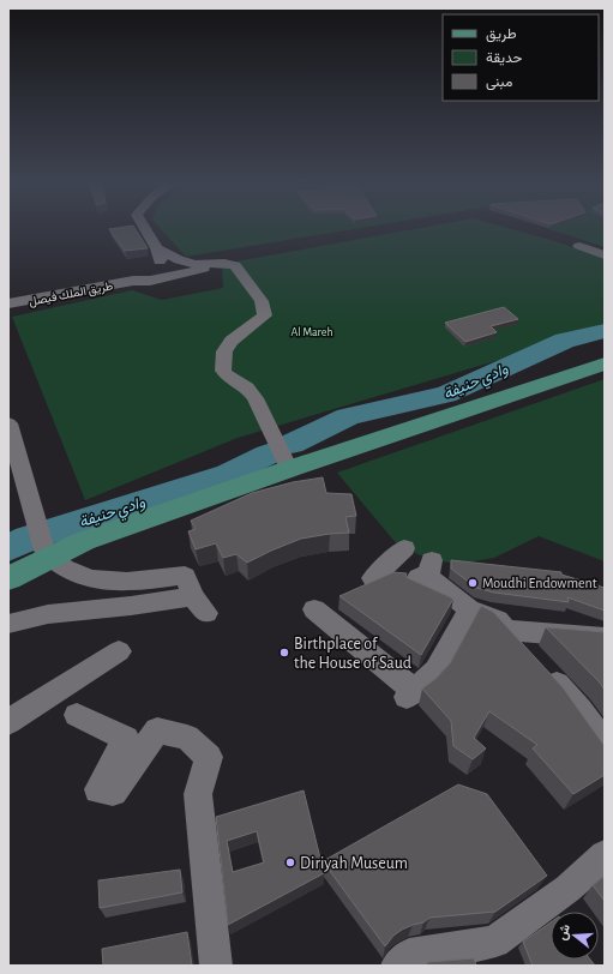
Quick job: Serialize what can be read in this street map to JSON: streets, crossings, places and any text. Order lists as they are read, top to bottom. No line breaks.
{"streets":{"street":["طريق الملك فيصل"]},"water":["وادي حنيفة"],"parks":["Al Mareh"],"places":["Moudhi Endowment","Birthplace of the House of Saud","Diriyah Museum"],"legend":["طريق","حديقة","مبنى"],"north":"left"}
